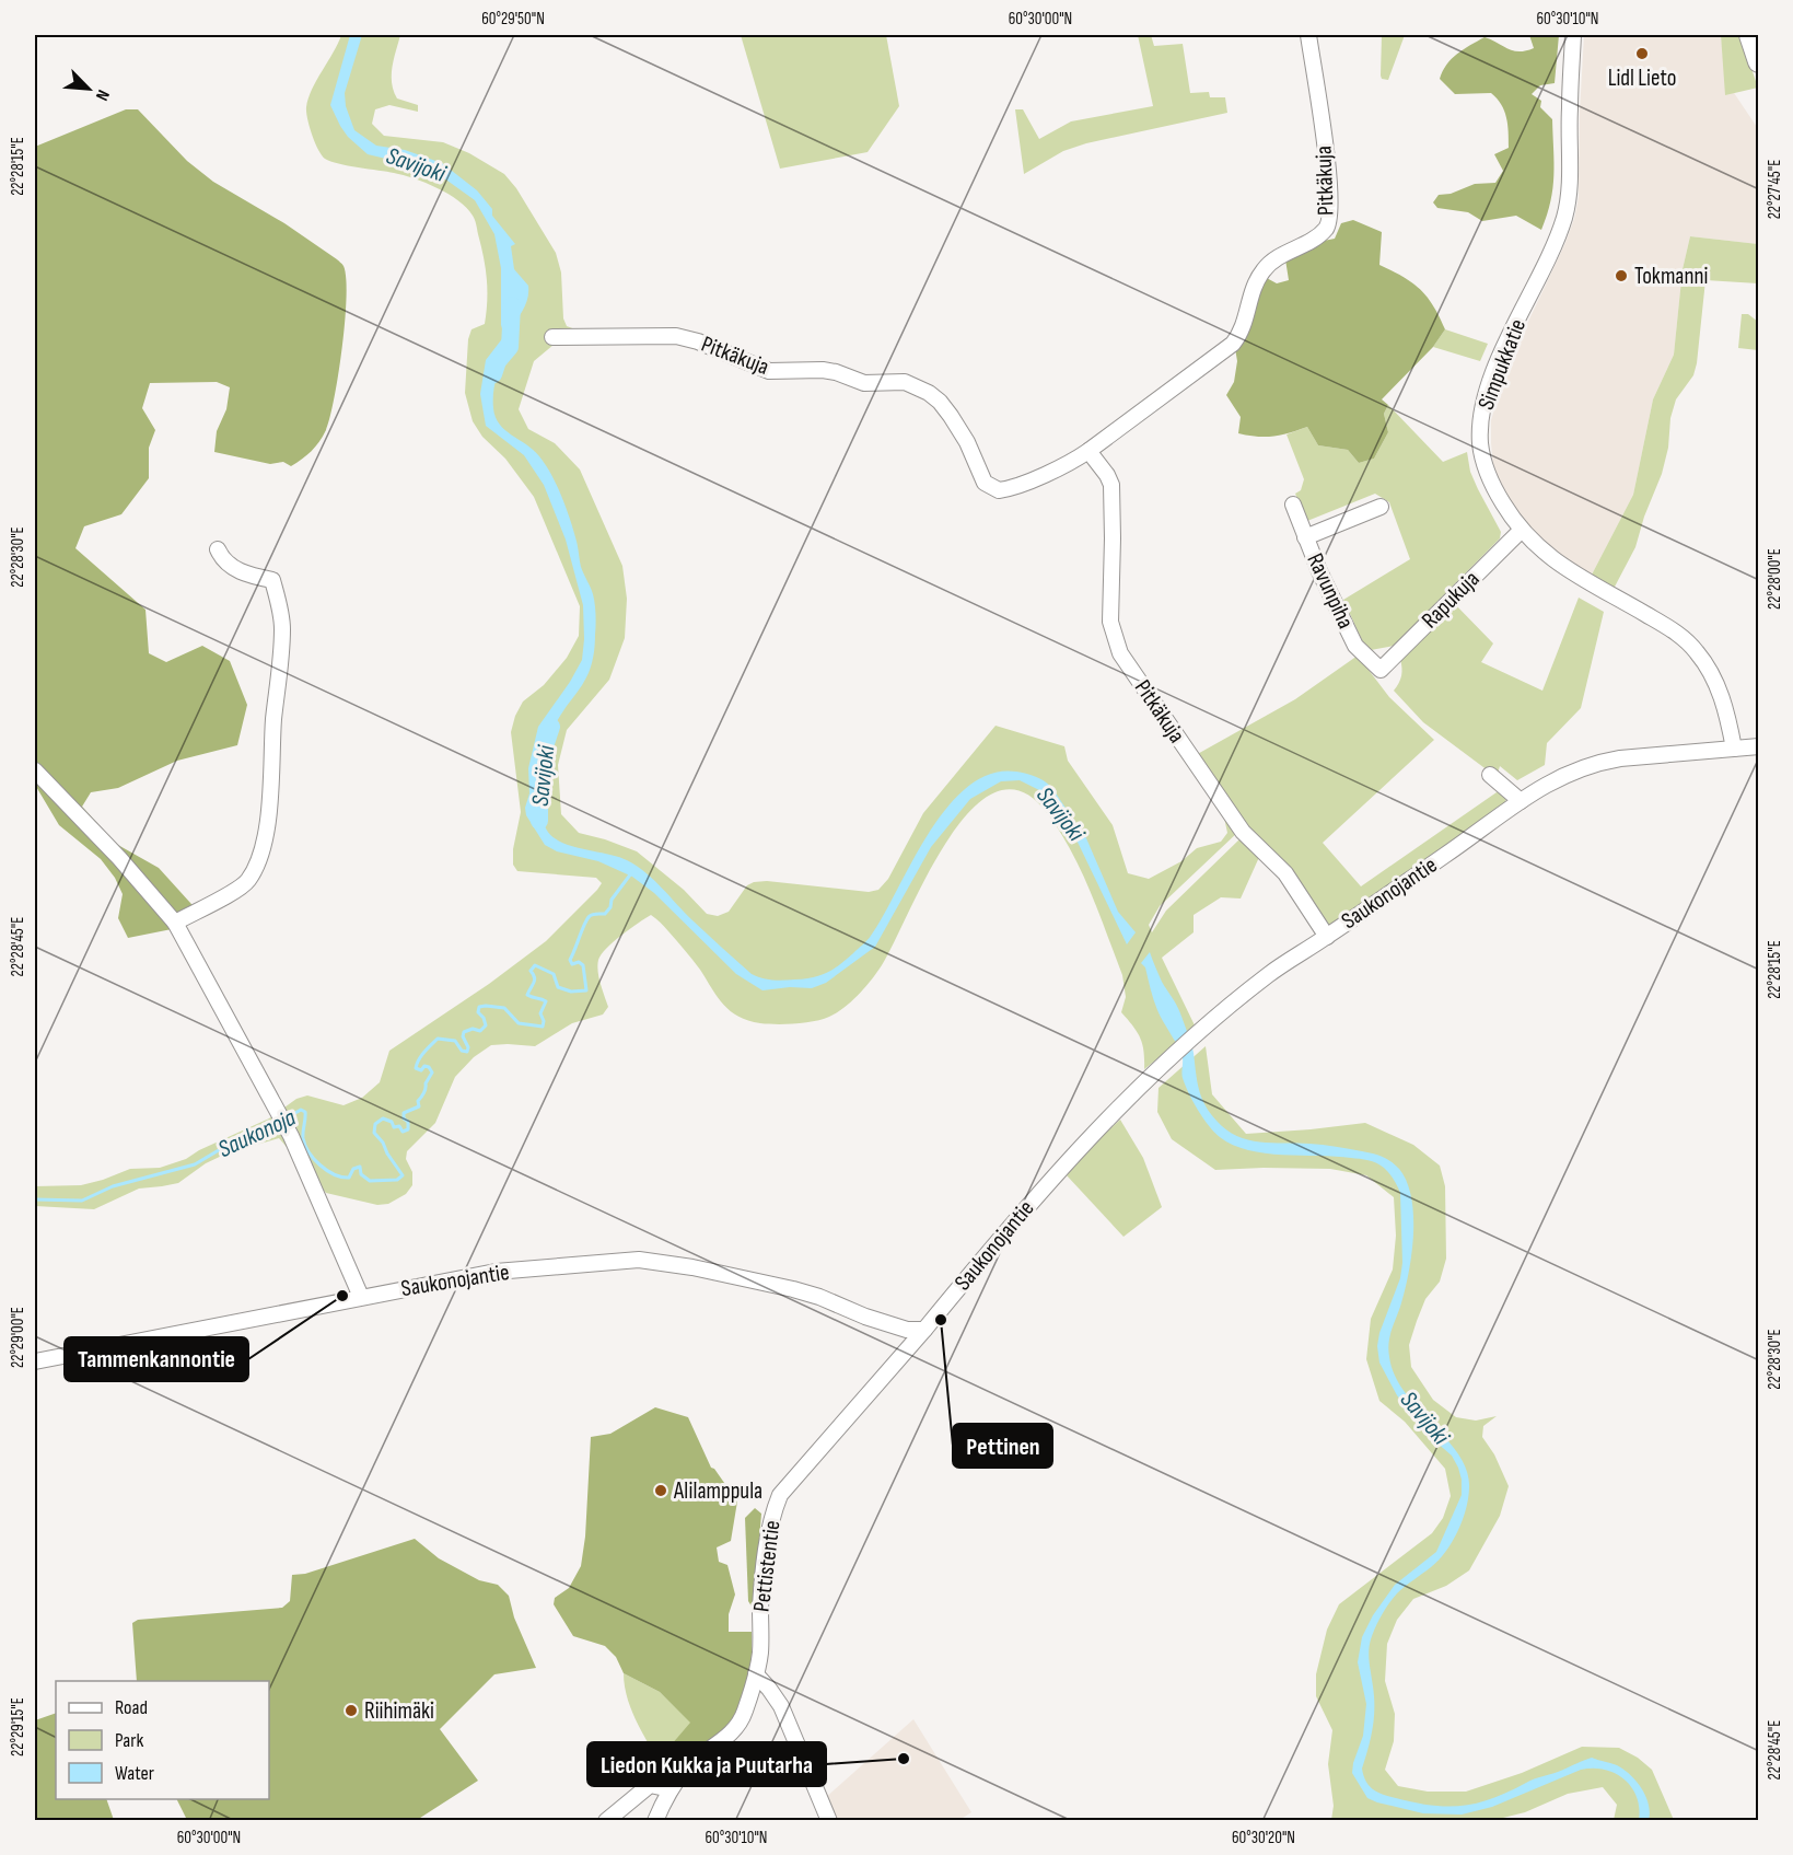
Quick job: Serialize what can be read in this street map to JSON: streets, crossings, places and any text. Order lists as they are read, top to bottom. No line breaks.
{"streets":{"street":["Pitkäkuja","Simpukkatie","Ravunpiha","Rapukuja","Saukonojantie","Pettistentie"]},"crossings":[["Pitkäkuja","Saukonojantie"],["Simpukkatie","Rapukuja"],["Simpukkatie","Saukonojantie"],["Ravunpiha","Rapukuja"],["Saukonojantie","Pettistentie"]],"water":["Savijoki","Saukonoja"],"places":["Lidl Lieto","Tokmanni","Tammenkannontie","Pettinen","Alilamppula","Riihimäki","Liedon Kukka ja Puutarha"],"legend":["Road","Park","Water"],"north":"bottom right","coordinates":["60°29'50\"N","60°30'00\"N","60°30'10\"N","22°28'15\"E","22°27'45\"E","22°28'30\"E","22°28'00\"E","22°28'45\"E","22°29'00\"E","22°29'15\"E","60°30'20\"N"]}
